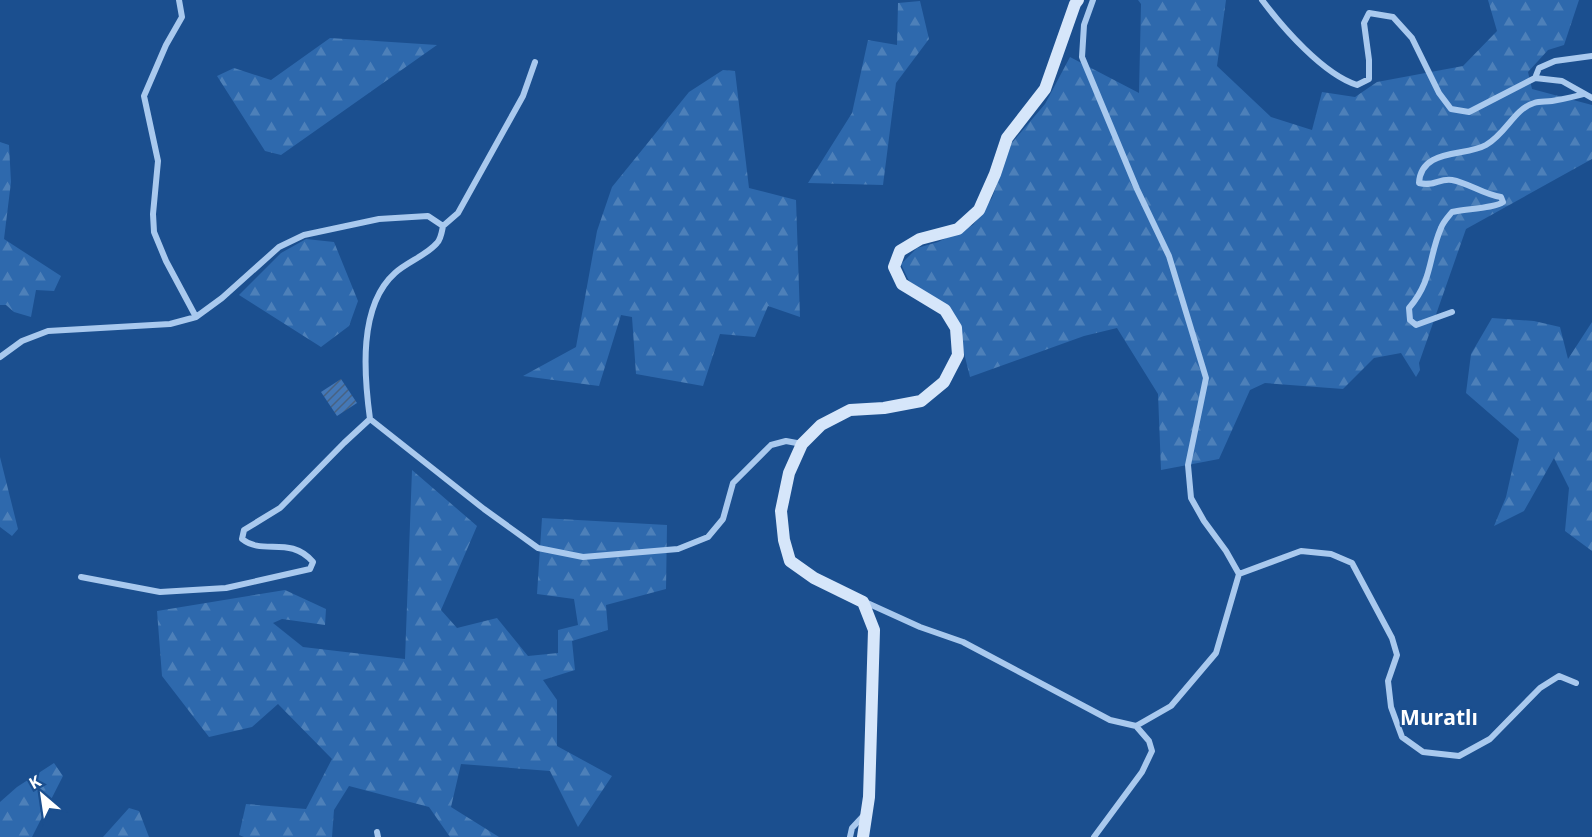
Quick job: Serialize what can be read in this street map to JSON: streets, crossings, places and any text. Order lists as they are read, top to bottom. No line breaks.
{"districts":["Muratlı"],"north":"top left"}
